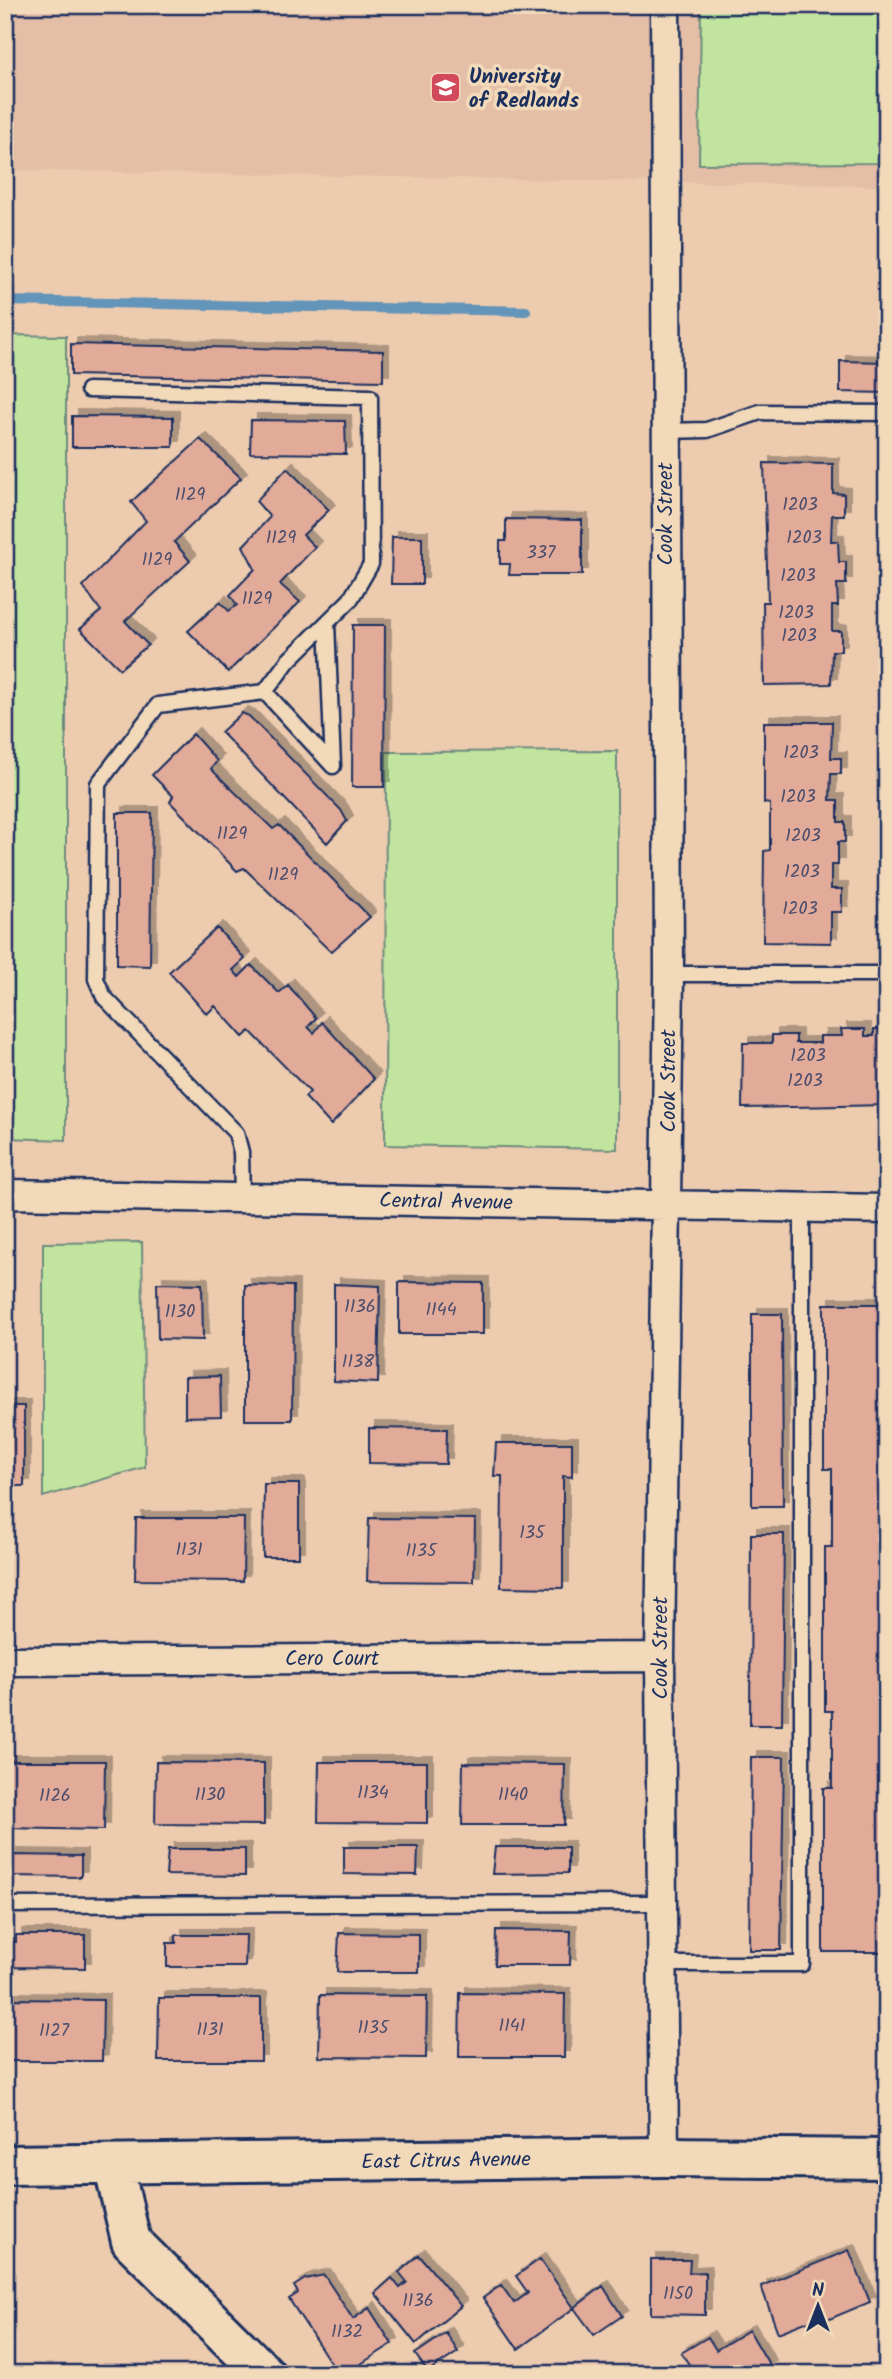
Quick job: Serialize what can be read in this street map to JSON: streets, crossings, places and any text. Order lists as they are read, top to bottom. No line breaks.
{"streets":{"main road":["East Citrus Avenue"],"street":["Cook Street","Central Avenue","Cero Court"]},"crossings":[["Cook Street","Central Avenue"],["Cook Street","Cero Court"],["Cook Street","East Citrus Avenue"]],"places":{"school or university":["University of Redlands"]},"house_numbers":["1129","1203","1129","1203","337","1129","1203","1129","1203","1203","1203","1203","1129","1203","1203","1129","1203","1203","1203","1136","1144","1130","1138","135","1131","1135","1134","1130","1140","1126","1141","1135","1131","1127","1150","1136","1132"],"north":"top"}
